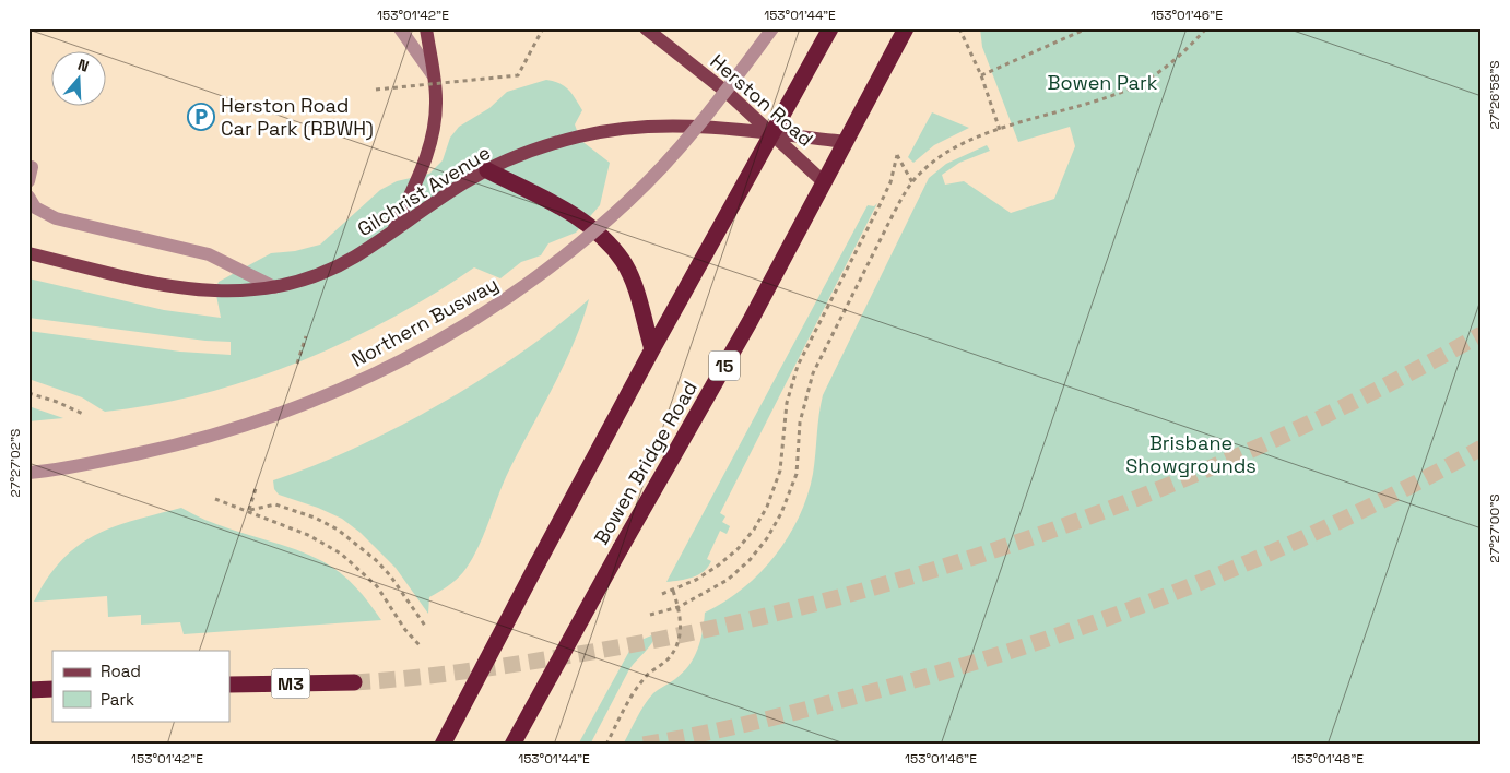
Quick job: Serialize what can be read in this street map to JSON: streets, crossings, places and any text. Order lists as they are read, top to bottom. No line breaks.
{"streets":{"highway":["15","Bowen Bridge Road","M3"],"main road":["Herston Road","Gilchrist Avenue"],"lane":["Northern Busway"]},"crossings":[["Herston Road","Gilchrist Avenue"],["Herston Road","Bowen Bridge Road"],["Gilchrist Avenue","Bowen Bridge Road"]],"parks":["Bowen Park","Brisbane Showgrounds"],"places":{"parking":["Herston Road Car Park (RBWH)"]},"legend":["Road","Park"],"north":"top","coordinates":["153°01'42\"E","153°01'44\"E","153°01'46\"E","27°26'58\"S","27°27'02\"S","27°27'00\"S","153°01'48\"E"]}
